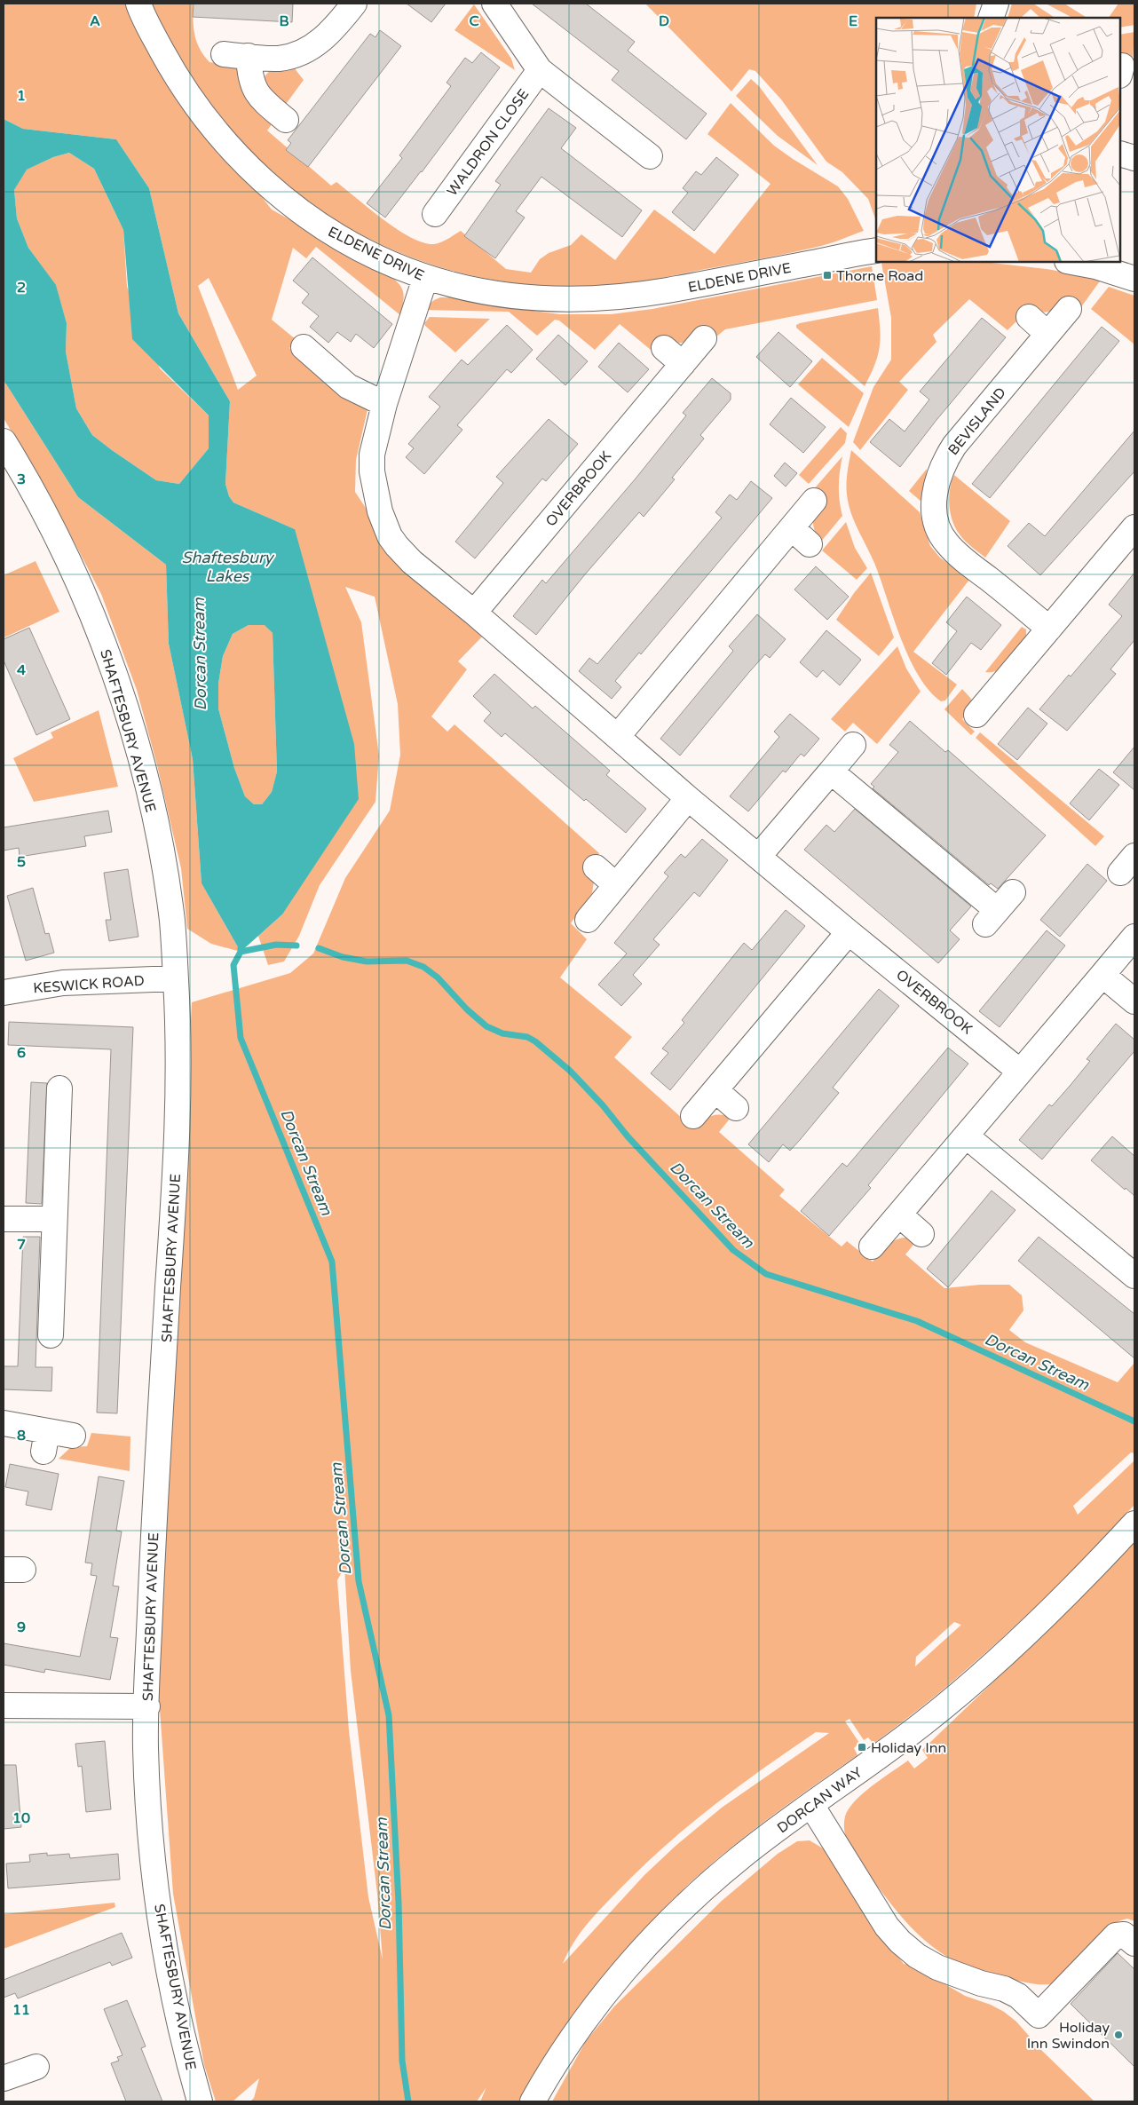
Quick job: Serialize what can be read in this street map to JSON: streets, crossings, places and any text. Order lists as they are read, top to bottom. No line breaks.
{"streets":{"street":["WALDRON CLOSE","ELDENE DRIVE","BEVISLAND","OVERBROOK","SHAFTESBURY AVENUE","KESWICK ROAD","DORCAN WAY"]},"crossings":[["ELDENE DRIVE","OVERBROOK"],["SHAFTESBURY AVENUE","KESWICK ROAD"]],"water":["Shaftesbury Lakes","Dorcan Stream"],"places":{"transit":["Thorne Road","Holiday Inn"],"other":["Holiday Inn Swindon"]},"grid":{"columns":["A","B","C","D","E"],"rows":["1","2","3","4","5","6","7","8","9","10","11"]}}
